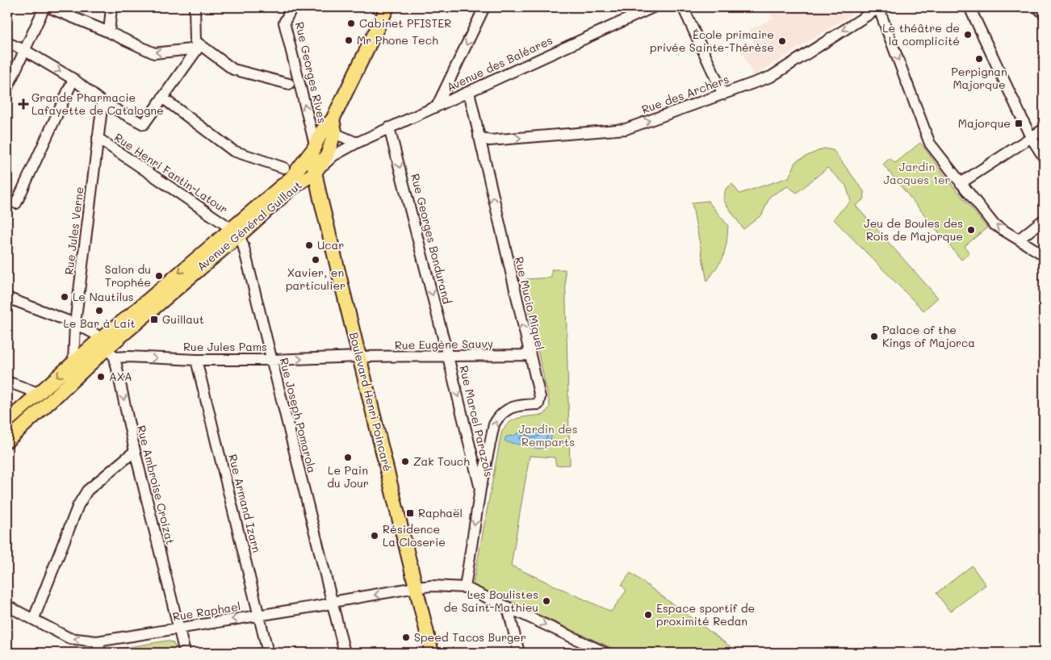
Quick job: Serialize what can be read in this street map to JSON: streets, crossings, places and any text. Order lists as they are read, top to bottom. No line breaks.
{"streets":{"main road":["Avenue Général Guillaut","Boulevard Henri Poincaré"],"street":["Avenue des Baléares","Rue Georges Rives","Rue des Archers","Rue Henri Fantin-Latour","Rue Jules Verne","Rue Georges Bondurand","Rue Mucio Miquel","Rue Eugène Sauvy","Rue Jules Pams","Rue Joseph Pomarola","Rue Marcel Parazols","Rue Ambroise Croizat","Rue Armand Izarn","Rue Raphael"]},"crossings":[["Avenue des Baléares","Avenue Général Guillaut"],["Avenue des Baléares","Rue Georges Bondurand"],["Avenue des Baléares","Rue Mucio Miquel"],["Avenue des Baléares","Boulevard Henri Poincaré"],["Rue Georges Rives","Avenue Général Guillaut"],["Rue Georges Rives","Boulevard Henri Poincaré"],["Rue des Archers","Rue Mucio Miquel"],["Rue Henri Fantin-Latour","Avenue Général Guillaut"],["Rue Henri Fantin-Latour","Rue Jules Verne"],["Rue Henri Fantin-Latour","Rue Joseph Pomarola"],["Avenue Général Guillaut","Rue Jules Verne"],["Avenue Général Guillaut","Rue Jules Pams"],["Avenue Général Guillaut","Boulevard Henri Poincaré"],["Avenue Général Guillaut","Rue Joseph Pomarola"],["Avenue Général Guillaut","Rue Ambroise Croizat"],["Rue Georges Bondurand","Rue Eugène Sauvy"],["Rue Georges Bondurand","Rue Marcel Parazols"],["Rue Mucio Miquel","Rue Eugène Sauvy"],["Rue Mucio Miquel","Rue Marcel Parazols"],["Rue Eugène Sauvy","Rue Jules Pams"],["Rue Eugène Sauvy","Boulevard Henri Poincaré"],["Rue Eugène Sauvy","Rue Marcel Parazols"],["Rue Jules Pams","Boulevard Henri Poincaré"],["Rue Jules Pams","Rue Joseph Pomarola"],["Rue Jules Pams","Rue Ambroise Croizat"],["Rue Jules Pams","Rue Armand Izarn"],["Boulevard Henri Poincaré","Rue Raphael"],["Rue Joseph Pomarola","Rue Raphael"],["Rue Marcel Parazols","Rue Raphael"],["Rue Ambroise Croizat","Rue Raphael"],["Rue Armand Izarn","Rue Raphael"]],"one_way":["Rue Georges Rives","Rue Georges Bondurand","Rue Mucio Miquel","Rue Jules Pams","Rue Marcel Parazols","Rue Raphael"],"parks":["Jardin Jacques 1er","Jardin des Remparts"],"places":{"other":["Cabinet PFISTER","Le théâtre de la complicité","Mr Phone Tech","École primaire privée Sainte-Thérèse","Perpignan Majorque","Jeu de Boules des Rois de Majorque","Ucar","Xavier, en particulier","Salon du Trophée","Le Nautilus","Le Bar à Lait","Palace of the Kings of Majorca","AXA","Le Pain du Jour","Zak Touch","Résidence La Closerie","Les Boulistes de Saint-Mathieu","Espace sportif de proximité Redan","Speed Tacos Burger"],"health":["Grande Pharmacie Lafayette de Catalogne"],"transit":["Majorque","Guillaut","Raphaël"]}}
